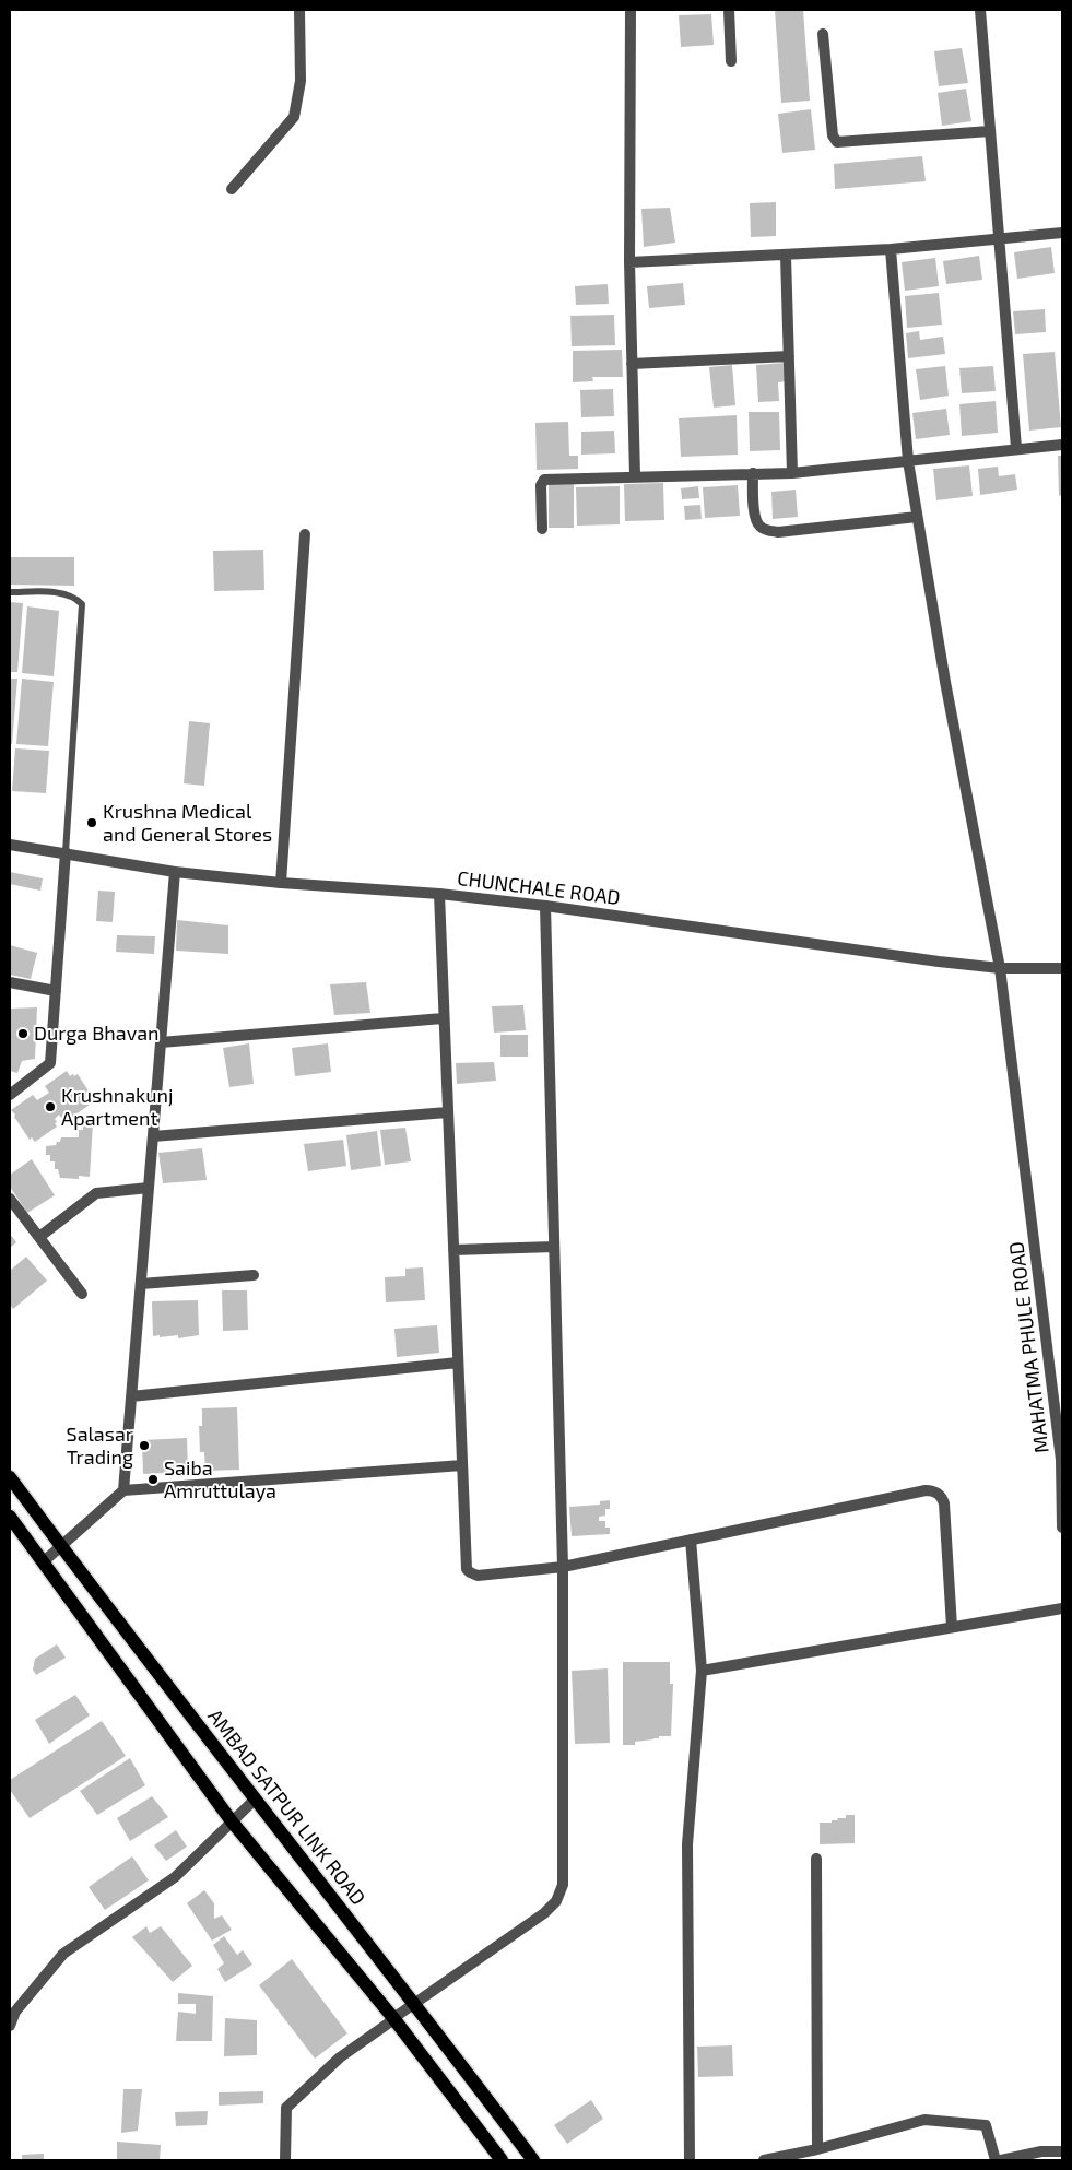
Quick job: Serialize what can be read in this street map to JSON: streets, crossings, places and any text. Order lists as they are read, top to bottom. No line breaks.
{"streets":{"main road":["AMBAD SATPUR LINK ROAD"],"street":["CHUNCHALE ROAD","MAHATMA PHULE ROAD"]},"crossings":[["CHUNCHALE ROAD","MAHATMA PHULE ROAD"]],"places":["Krushna Medical and General Stores","Durga Bhavan","Krushnakunj Apartment","Salasar Trading","Saiba Amruttulaya"]}
